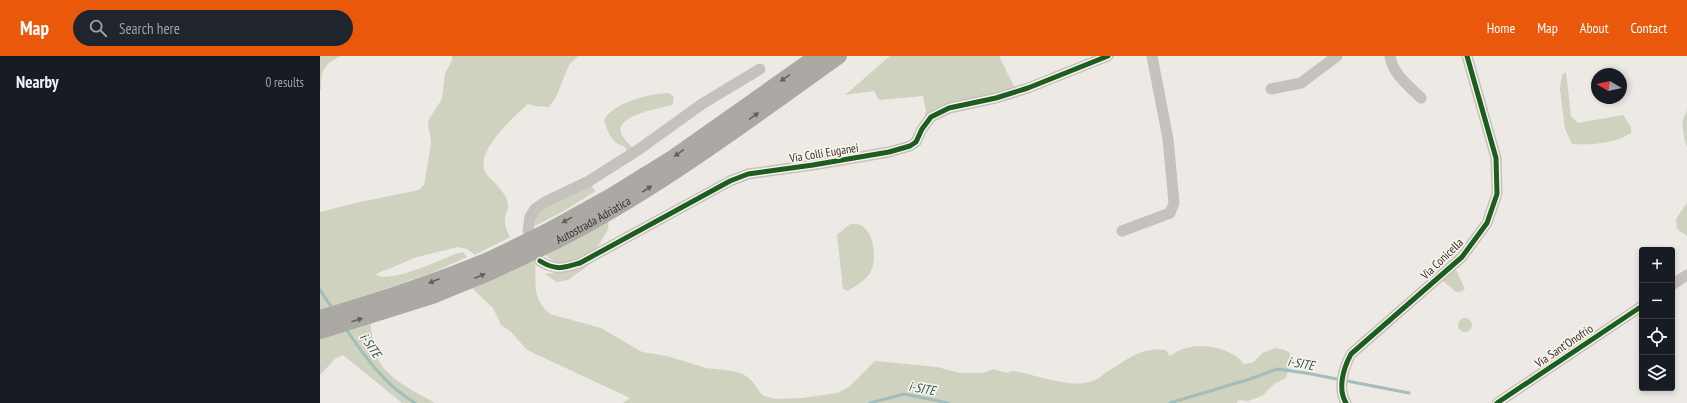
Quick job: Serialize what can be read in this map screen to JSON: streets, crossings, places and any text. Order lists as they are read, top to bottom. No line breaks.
{"streets":{"highway":["Autostrada Adriatica"],"street":["Via Colli Euganei","Via Conicella","Via Sant'Onofrio"]},"water":["i-SITE"],"north":"left","page":{"header":"Map","search":"Search here","nav":["Home","Map","About","Contact"],"heading":["Nearby","0 results"],"map_buttons":["+","−"]}}
